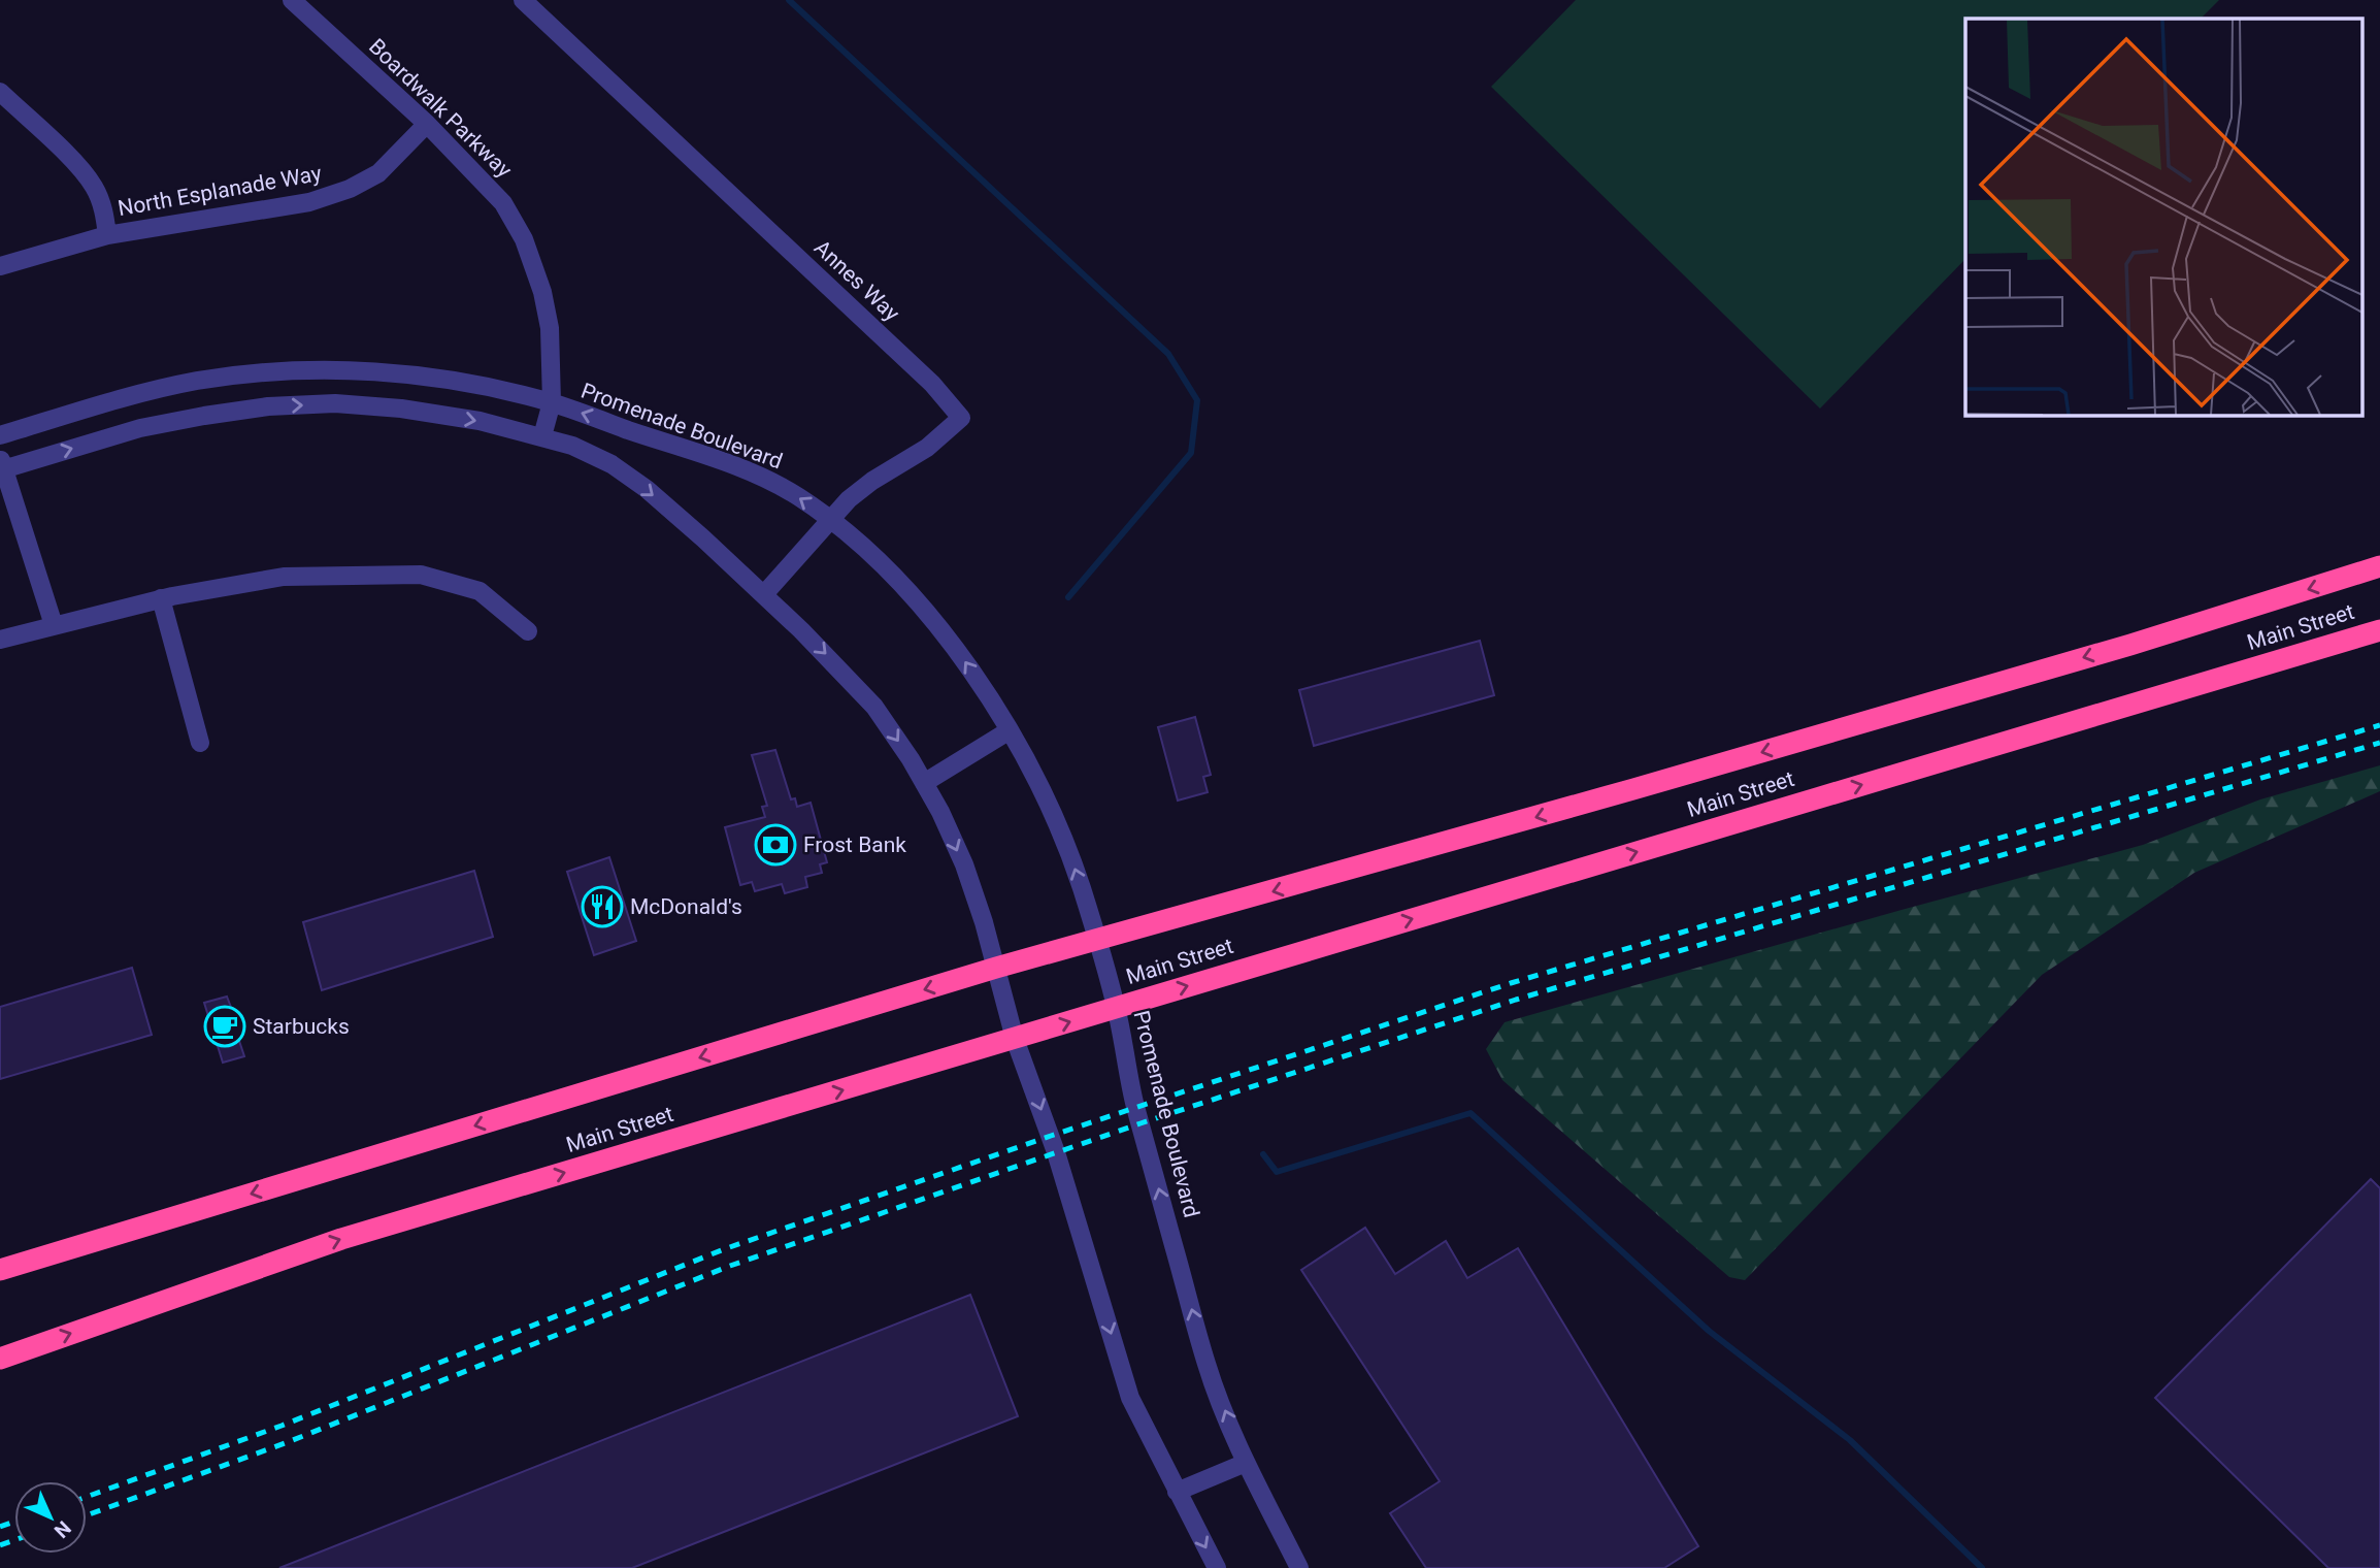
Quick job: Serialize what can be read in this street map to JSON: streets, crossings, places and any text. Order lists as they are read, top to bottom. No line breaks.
{"streets":{"highway":["Main Street"],"street":["Boardwalk Parkway","North Esplanade Way","Annes Way","Promenade Boulevard"]},"crossings":[["Boardwalk Parkway","North Esplanade Way"],["Boardwalk Parkway","Promenade Boulevard"],["Annes Way","Promenade Boulevard"],["Promenade Boulevard","Main Street"]],"places":{"bank":["Frost Bank"],"restaurant":["McDonald's"],"cafe":["Starbucks"]},"north":"bottom right"}
